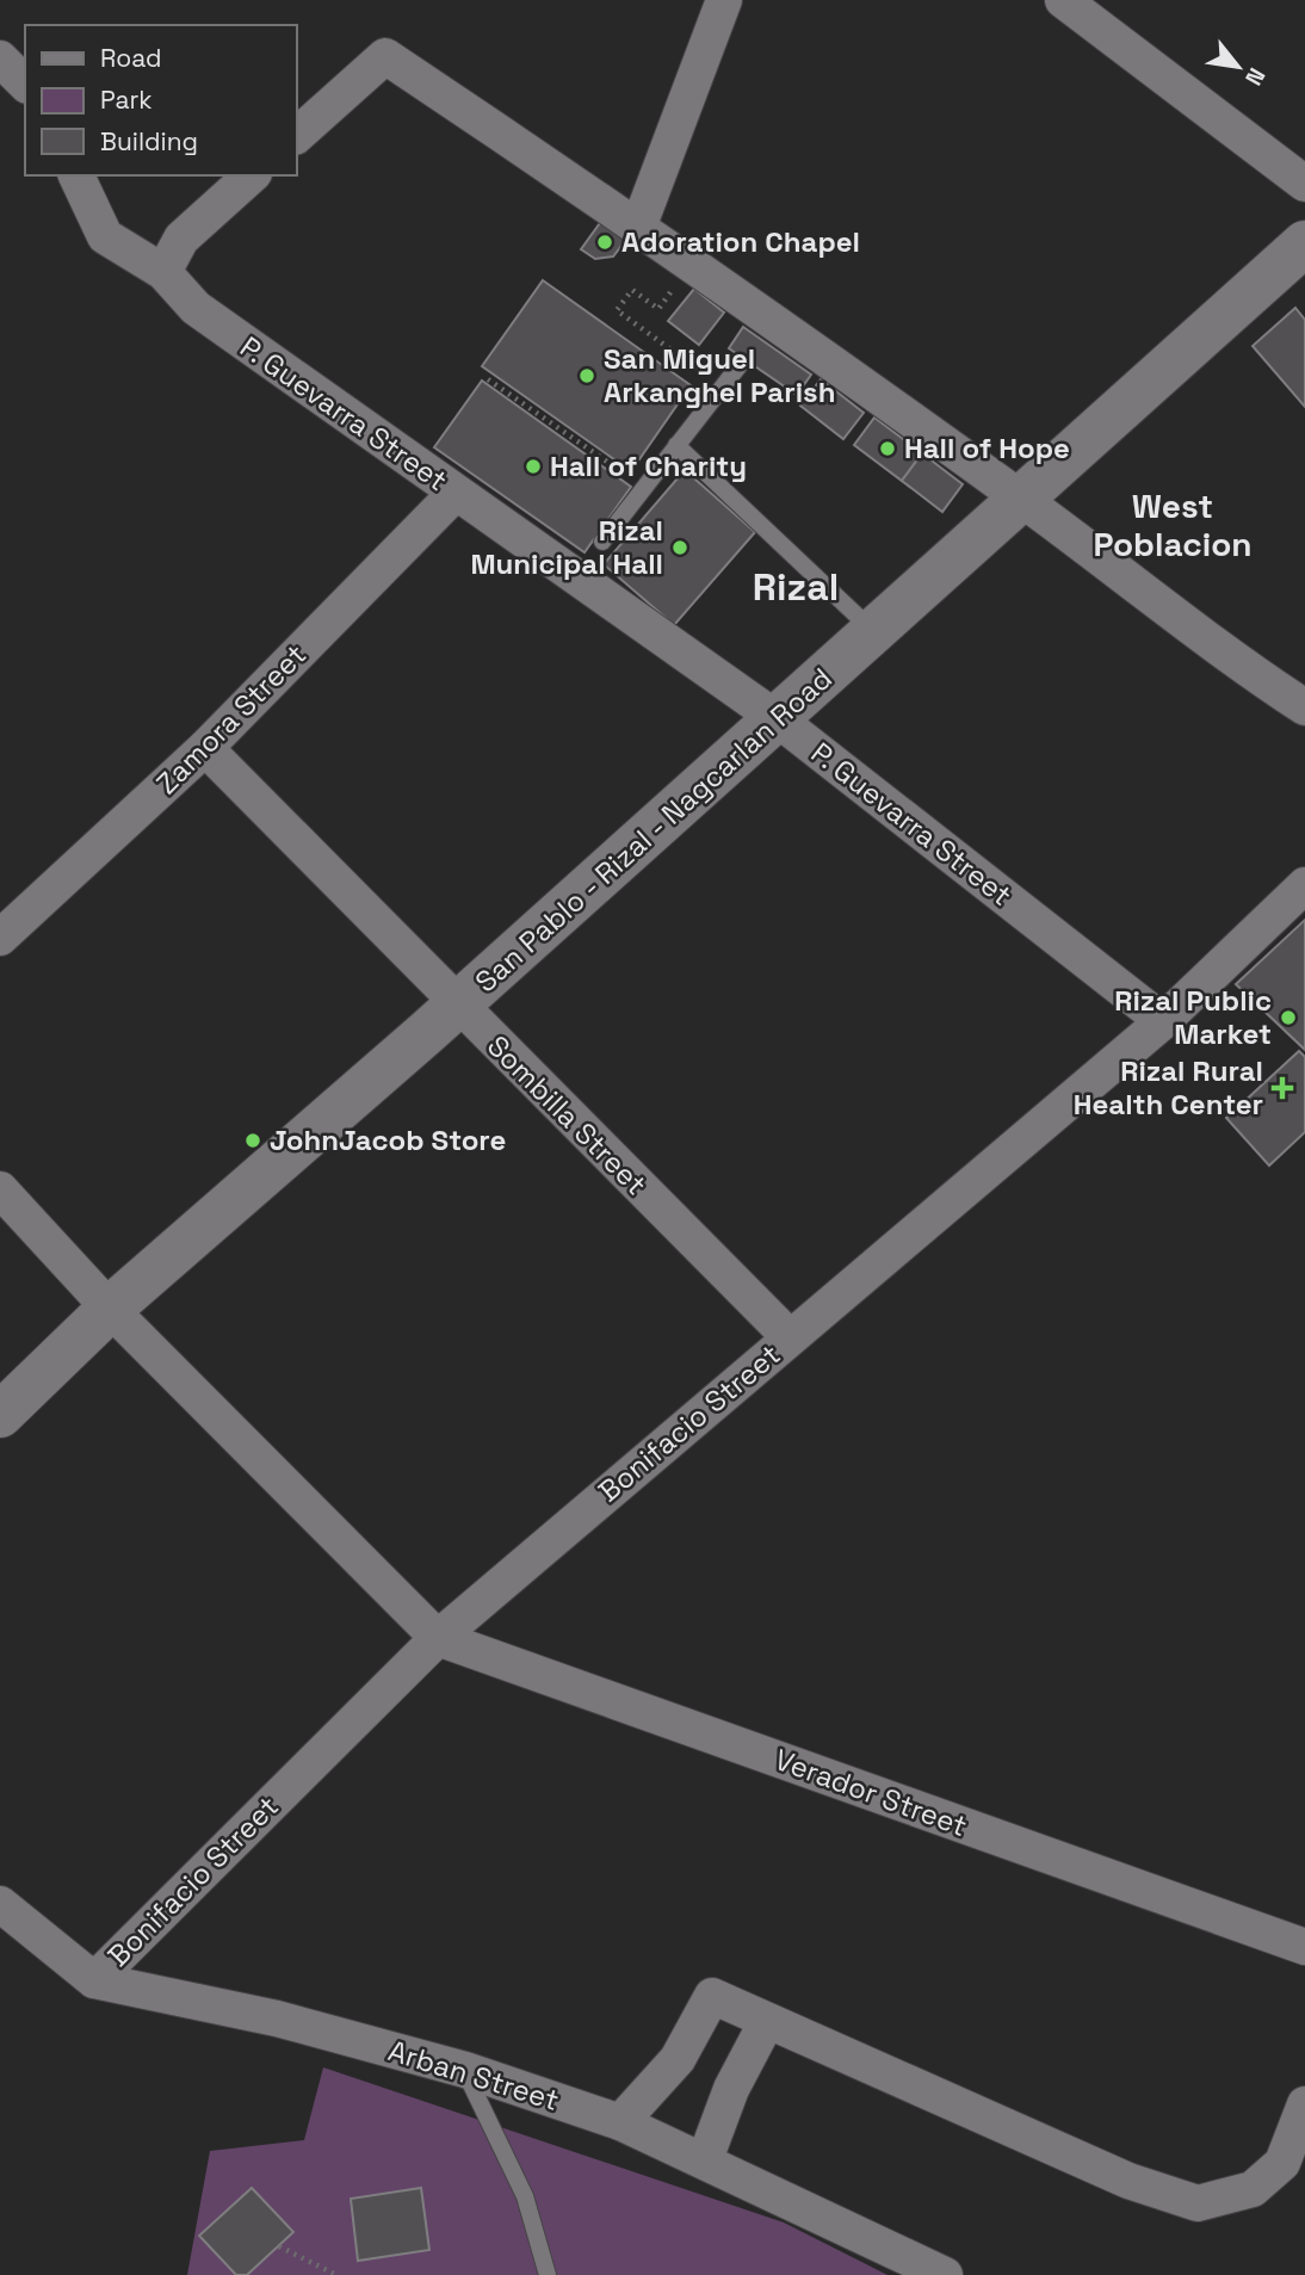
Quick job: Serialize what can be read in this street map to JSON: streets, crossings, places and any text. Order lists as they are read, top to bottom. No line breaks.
{"streets":{"main road":["San Pablo - Rizal - Nagcarlan Road"],"street":["P. Guevarra Street","Zamora Street","Sombilla Street","Bonifacio Street","Verador Street","Arban Street"]},"crossings":[["P. Guevarra Street","Zamora Street"],["P. Guevarra Street","San Pablo - Rizal - Nagcarlan Road"],["P. Guevarra Street","Bonifacio Street"],["Zamora Street","Sombilla Street"],["San Pablo - Rizal - Nagcarlan Road","Sombilla Street"],["Sombilla Street","Bonifacio Street"],["Bonifacio Street","Verador Street"],["Bonifacio Street","Arban Street"]],"districts":["West Poblacion","Rizal"],"places":{"other":["Adoration Chapel","San Miguel Arkanghel Parish","Hall of Hope","Hall of Charity","Rizal Municipal Hall","Rizal Public Market","JohnJacob Store"],"health":["Rizal Rural Health Center"]},"legend":["Road","Park","Building"],"north":"bottom right"}
